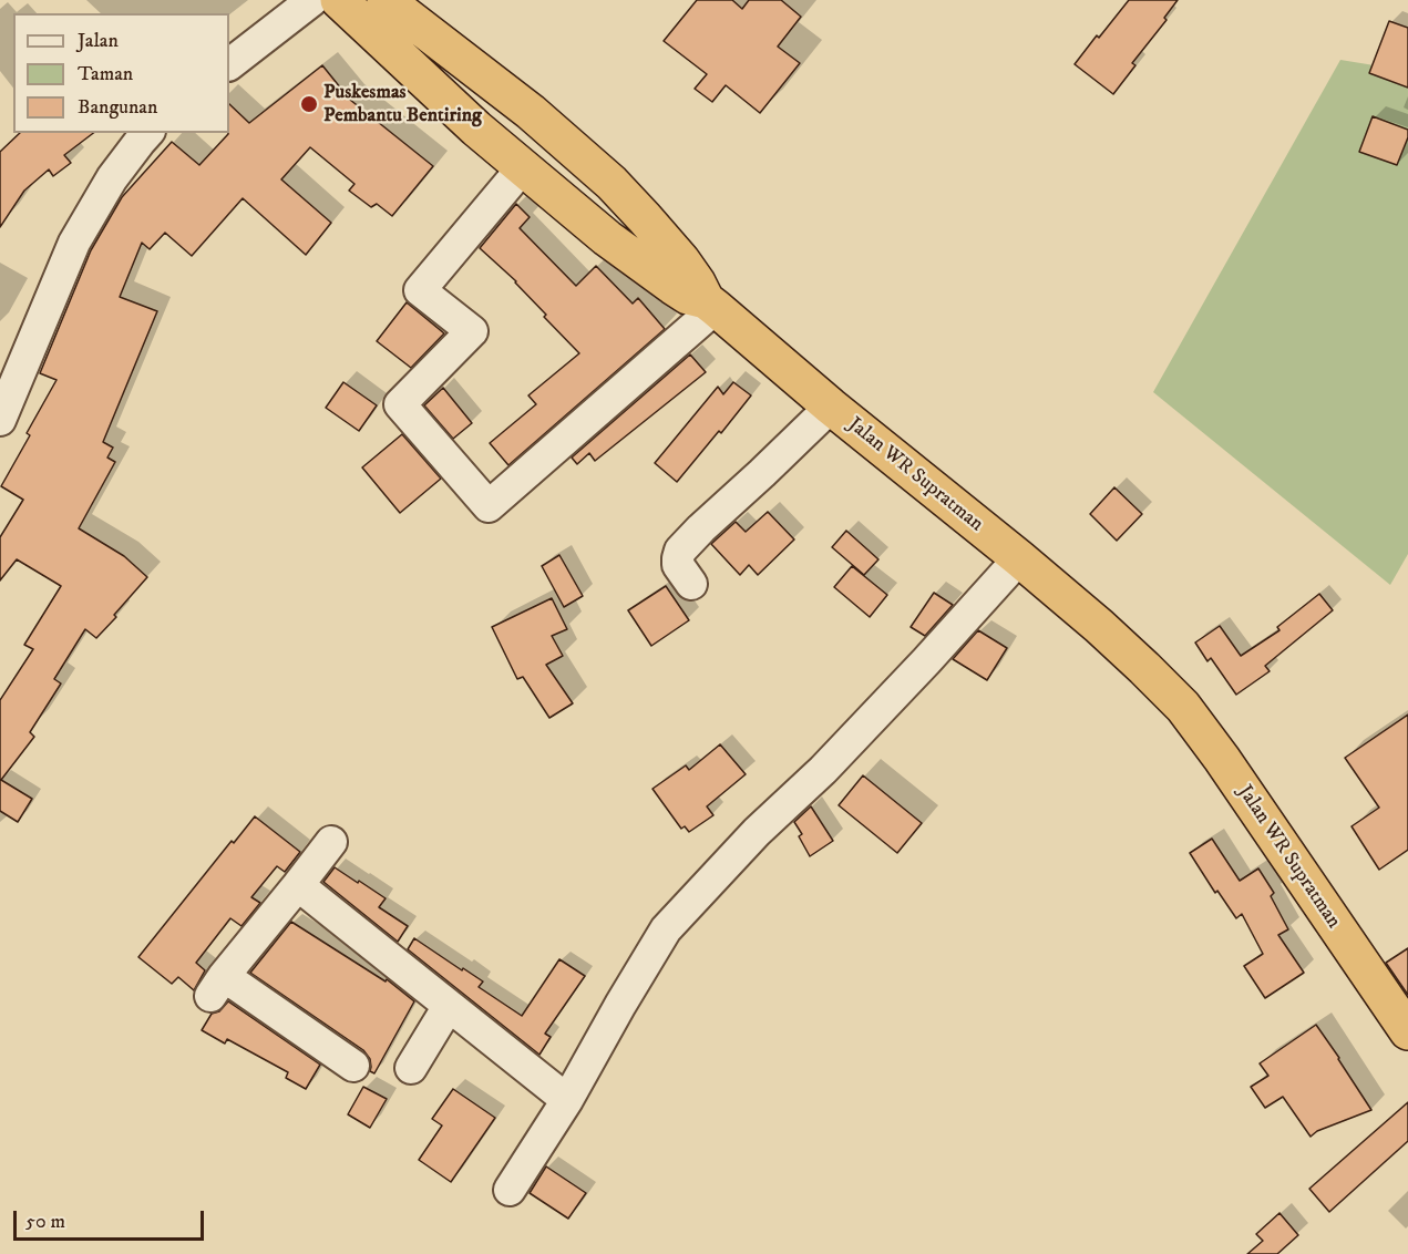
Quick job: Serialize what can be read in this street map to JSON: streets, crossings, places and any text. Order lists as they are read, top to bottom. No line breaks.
{"streets":{"highway":["Jalan WR Supratman"]},"places":["Puskesmas Pembantu Bentiring"],"legend":["Jalan","Taman","Bangunan"],"scale_bar":"50 m"}
